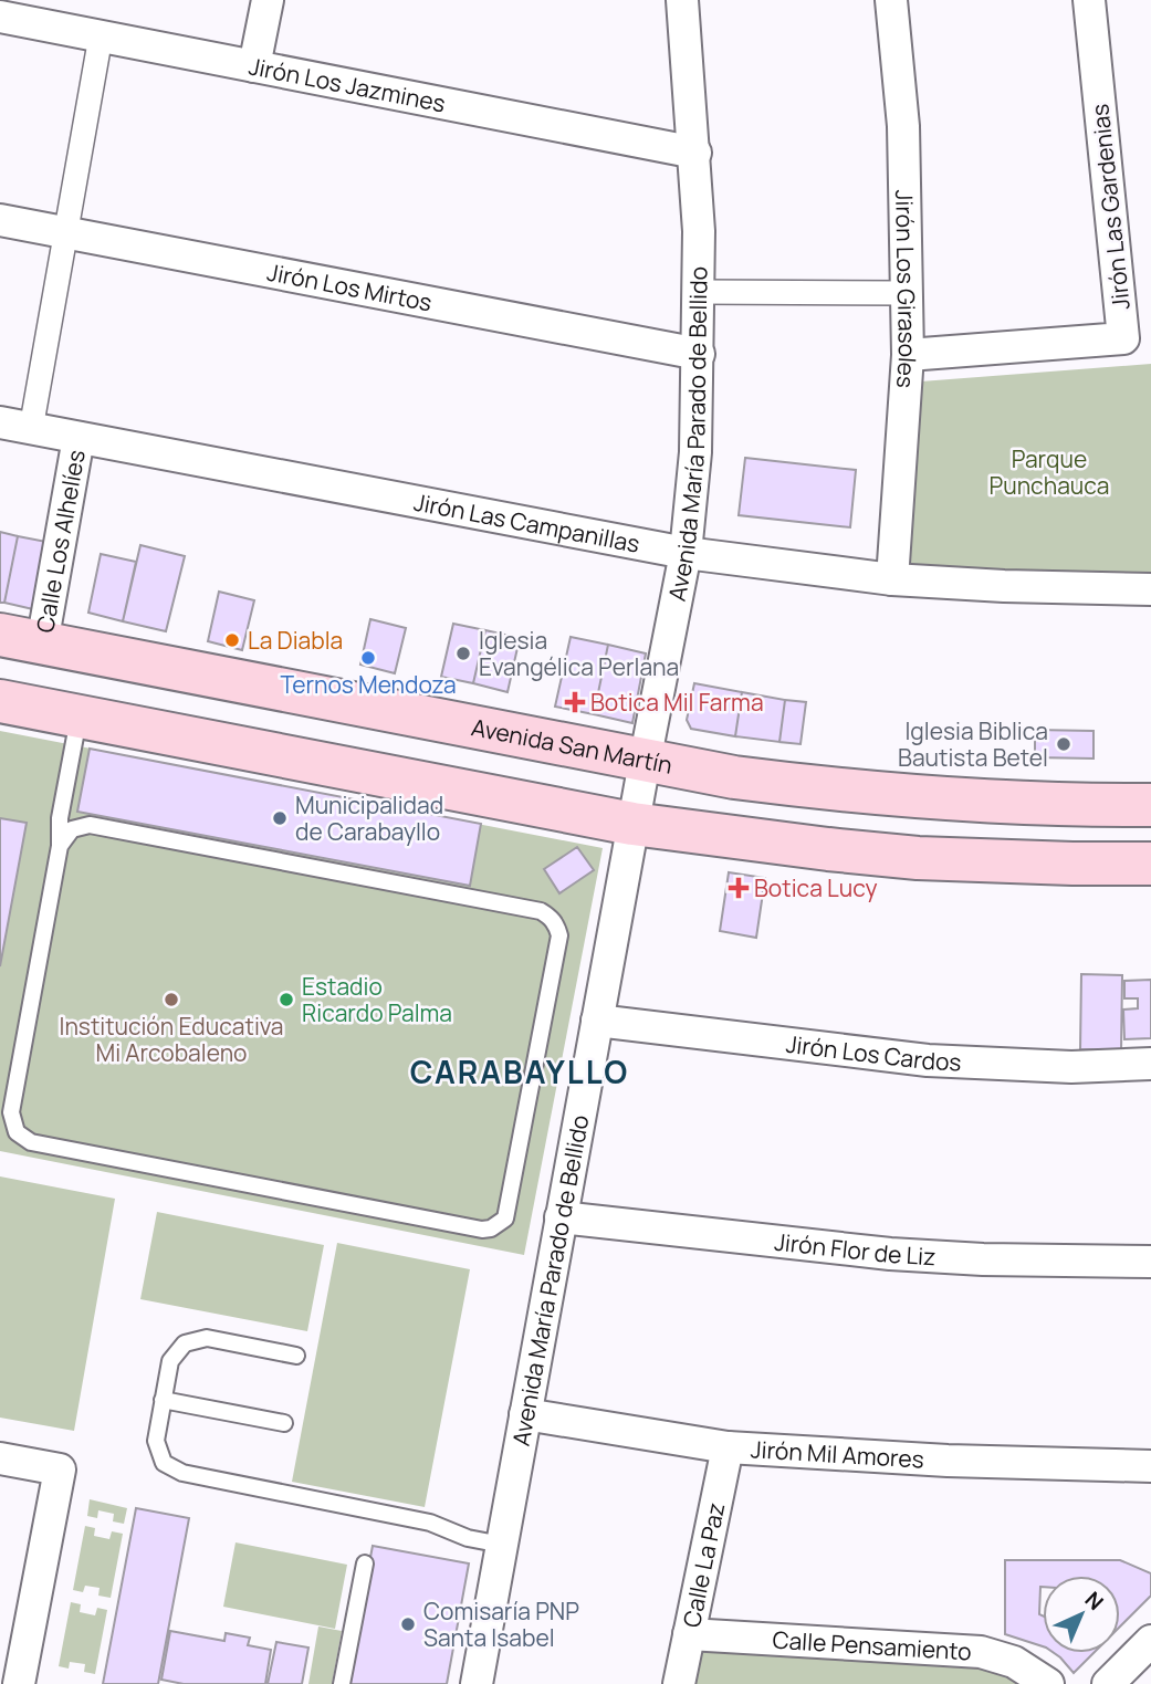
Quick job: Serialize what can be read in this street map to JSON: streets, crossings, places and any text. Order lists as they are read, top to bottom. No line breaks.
{"streets":{"main road":["Avenida San Martín"],"street":["Jirón Los Jazmines","Jirón Las Gardenias","Jirón Los Mirtos","Jirón Los Girasoles","Avenida María Parado de Bellido","Jirón Las Campanillas","Calle Los Alhelíes","Jirón Los Cardos","Jirón Flor de Liz","Jirón Mil Amores","Calle La Paz","Calle Pensamiento"]},"crossings":[["Jirón Los Jazmines","Avenida María Parado de Bellido"],["Jirón Las Gardenias","Jirón Los Girasoles"],["Jirón Los Mirtos","Avenida María Parado de Bellido"],["Jirón Los Girasoles","Jirón Las Campanillas"],["Avenida María Parado de Bellido","Jirón Las Campanillas"],["Avenida María Parado de Bellido","Avenida San Martín"],["Avenida María Parado de Bellido","Jirón Los Cardos"],["Avenida María Parado de Bellido","Jirón Flor de Liz"],["Avenida María Parado de Bellido","Jirón Mil Amores"],["Jirón Las Campanillas","Calle Los Alhelíes"],["Calle Los Alhelíes","Avenida San Martín"],["Jirón Mil Amores","Calle La Paz"],["Calle La Paz","Calle Pensamiento"]],"districts":["CARABAYLLO"],"parks":["Parque Punchauca"],"places":{"other":["La Diabla","Iglesia Evangélica Perlana","Ternos Mendoza","Iglesia Biblica Bautista Betel","Municipalidad de Carabayllo","Institución Educativa Mi Arcobaleno","Estadio Ricardo Palma","Comisaría PNP Santa Isabel"],"health":["Botica Mil Farma","Botica Lucy"]},"north":"top right"}
